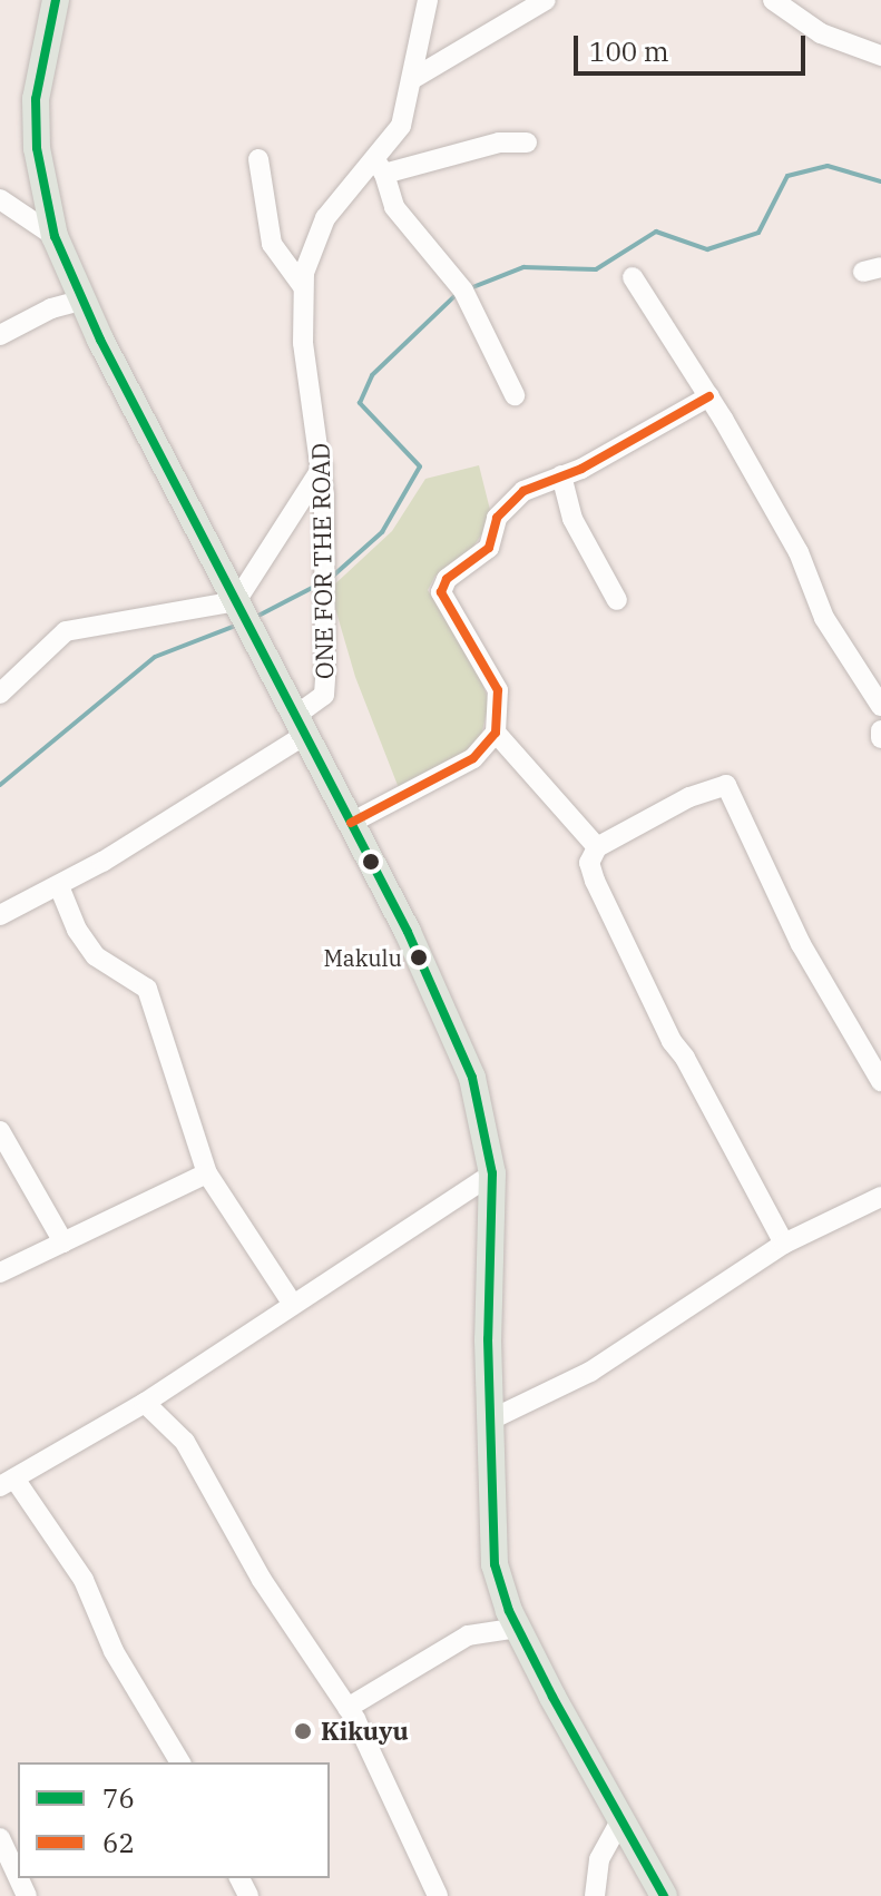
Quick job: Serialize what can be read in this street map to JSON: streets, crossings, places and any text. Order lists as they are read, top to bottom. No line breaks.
{"streets":{"street":["ONE FOR THE ROAD"]},"places":["Makulu","Kikuyu"],"lines":["transit line 76","transit line 62"],"legend":["76","62"],"scale_bar":"100 m"}
